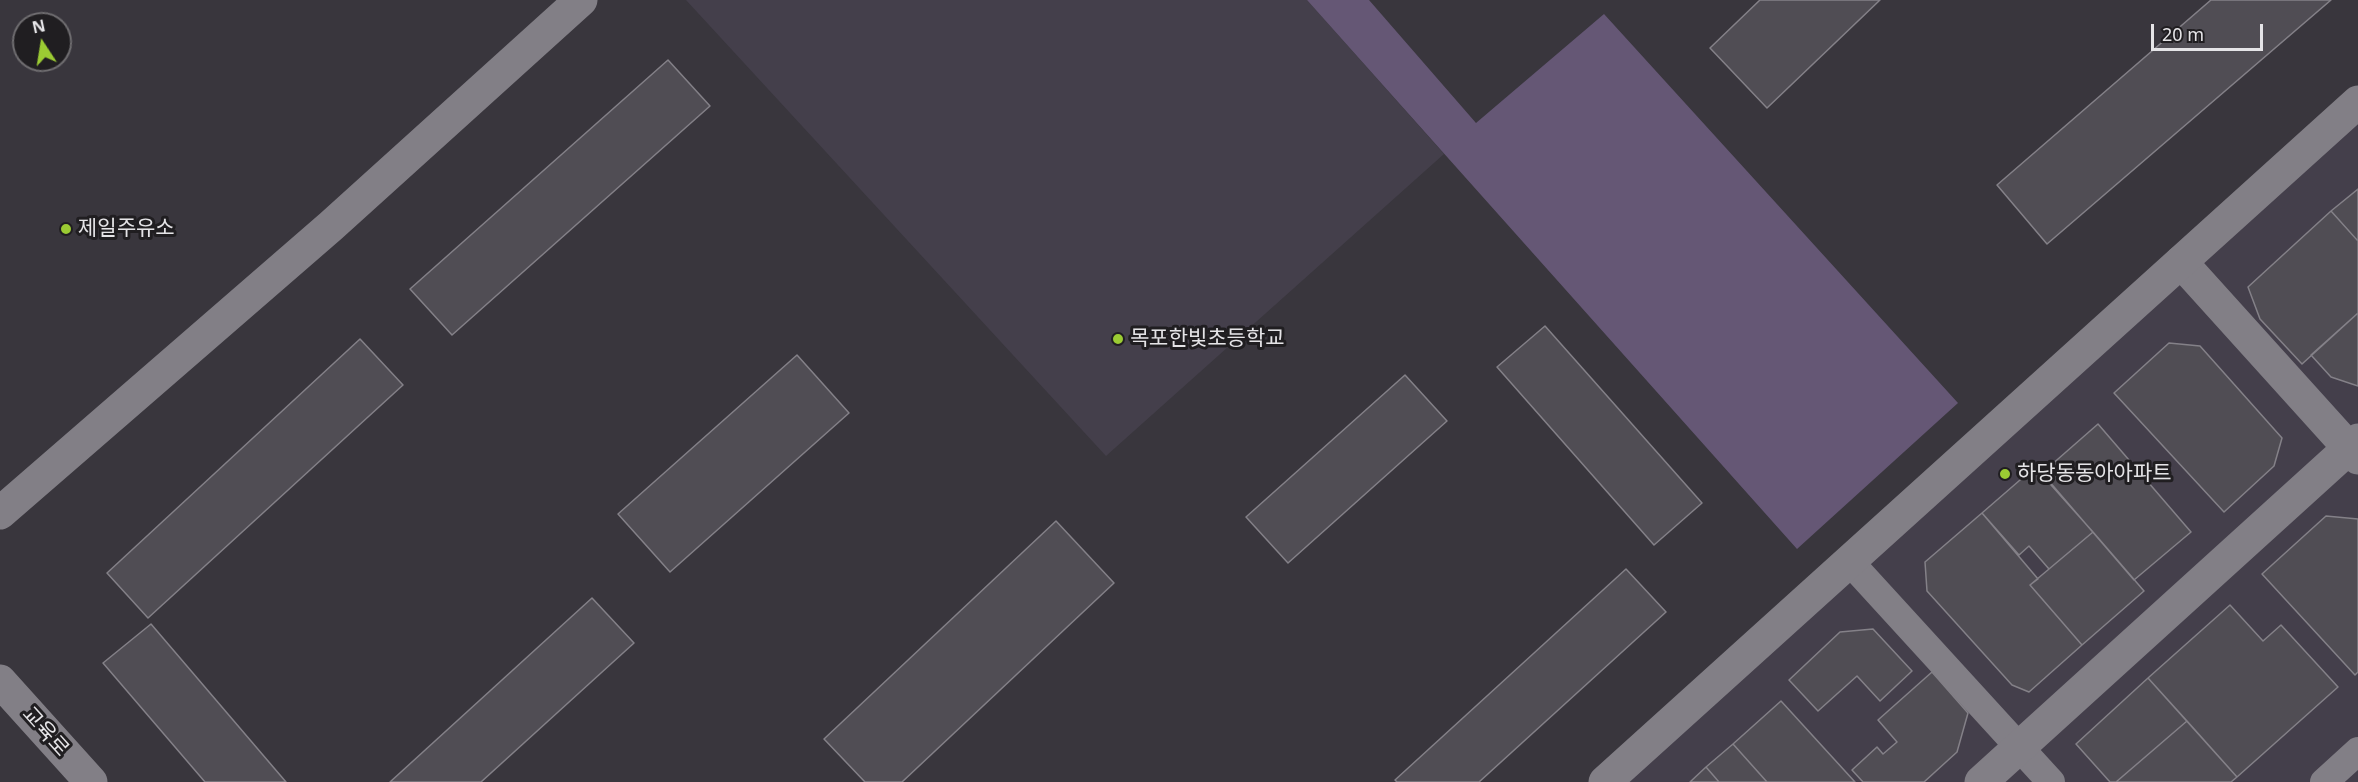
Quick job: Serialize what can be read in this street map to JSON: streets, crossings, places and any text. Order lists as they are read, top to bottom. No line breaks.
{"streets":{"street":["교육로"]},"places":["제일주유소","목포한빛초등학교","하당동동아아파트"],"scale_bar":"20 m","north":"top"}
